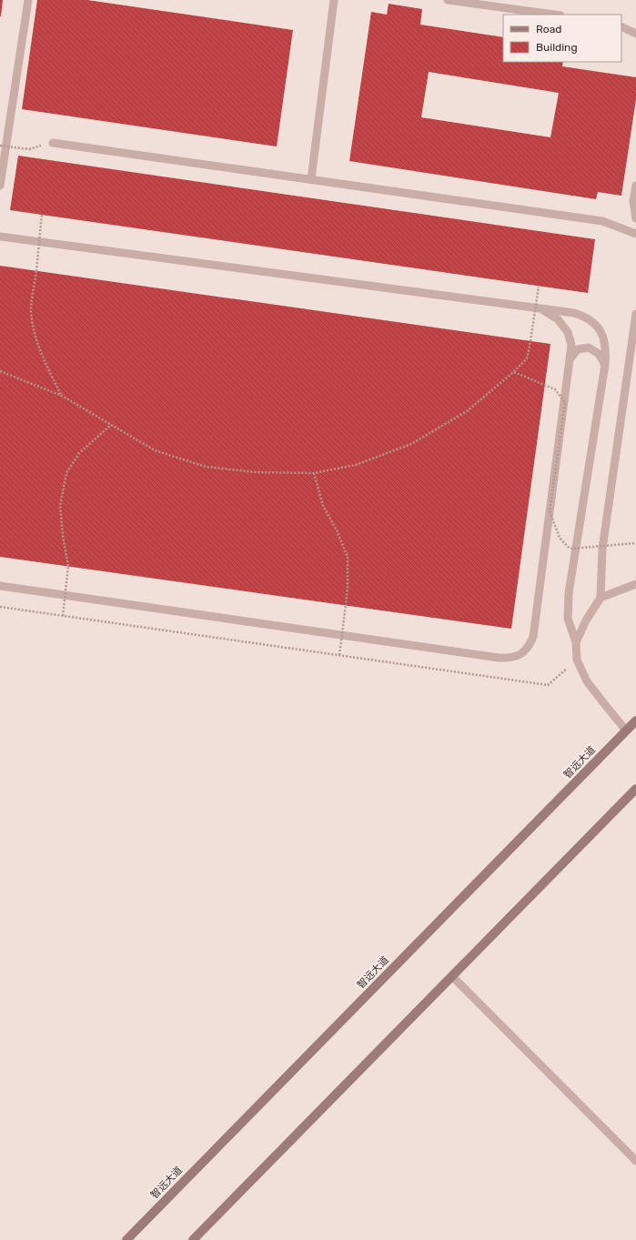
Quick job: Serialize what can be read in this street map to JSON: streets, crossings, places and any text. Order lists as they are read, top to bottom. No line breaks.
{"streets":{"main road":["智远大道"]},"legend":["Road","Building"]}
